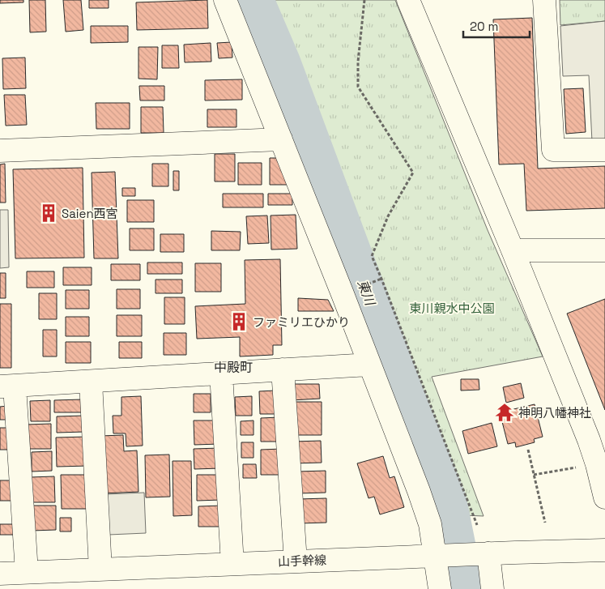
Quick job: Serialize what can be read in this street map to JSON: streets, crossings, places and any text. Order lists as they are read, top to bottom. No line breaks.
{"streets":{"street":["山手幹線"]},"districts":["中殿町"],"water":["東川"],"parks":["東川親水中公園"],"places":{"building":["Saien西宮","ファミリエひかり"],"temple":["神明八幡神社"]},"scale_bar":"20 m"}
